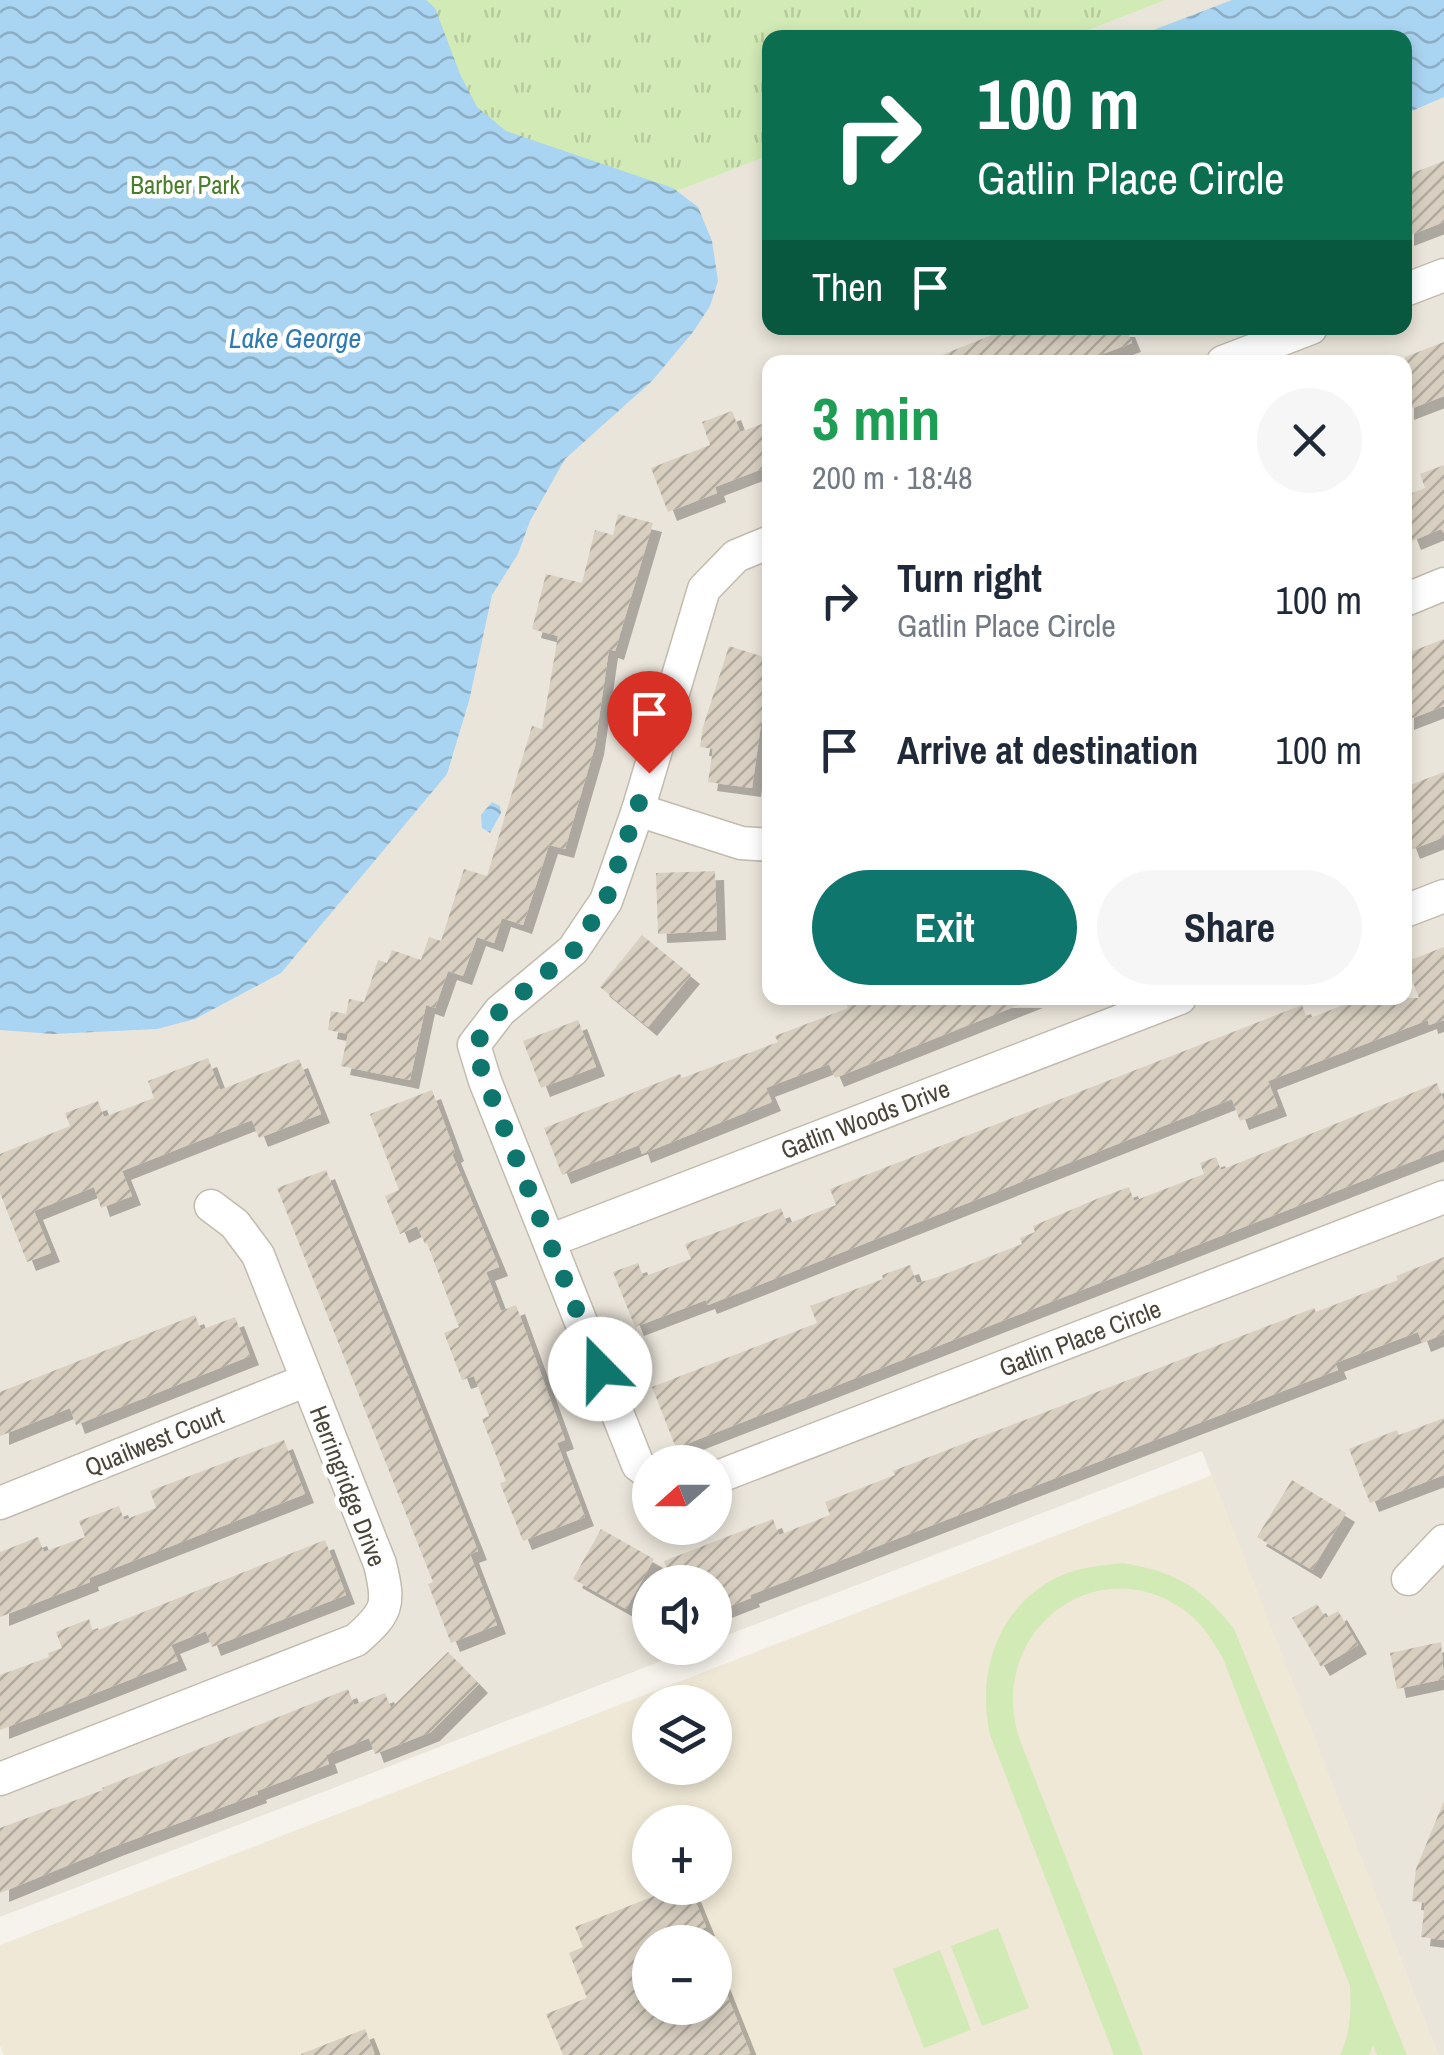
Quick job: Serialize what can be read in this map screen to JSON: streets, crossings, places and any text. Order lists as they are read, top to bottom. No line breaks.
{"streets":{"street":["Gatlin Woods Drive","Gatlin Place Circle","Quailwest Court","Herringridge Drive"]},"crossings":[["Quailwest Court","Herringridge Drive"]],"water":["Lake George"],"parks":["Barber Park"],"north":"left","page":{"turn":["100 m","Gatlin Place Circle"],"then":"Then","heading":["3 min","200 m · 18:48"],"list":[{"name":"Turn right","note":"Gatlin Place Circle","value":"100 m"},{"name":"Arrive at destination","value":"100 m"}],"buttons":["Exit","Share"],"map_buttons":["+","−"]}}
